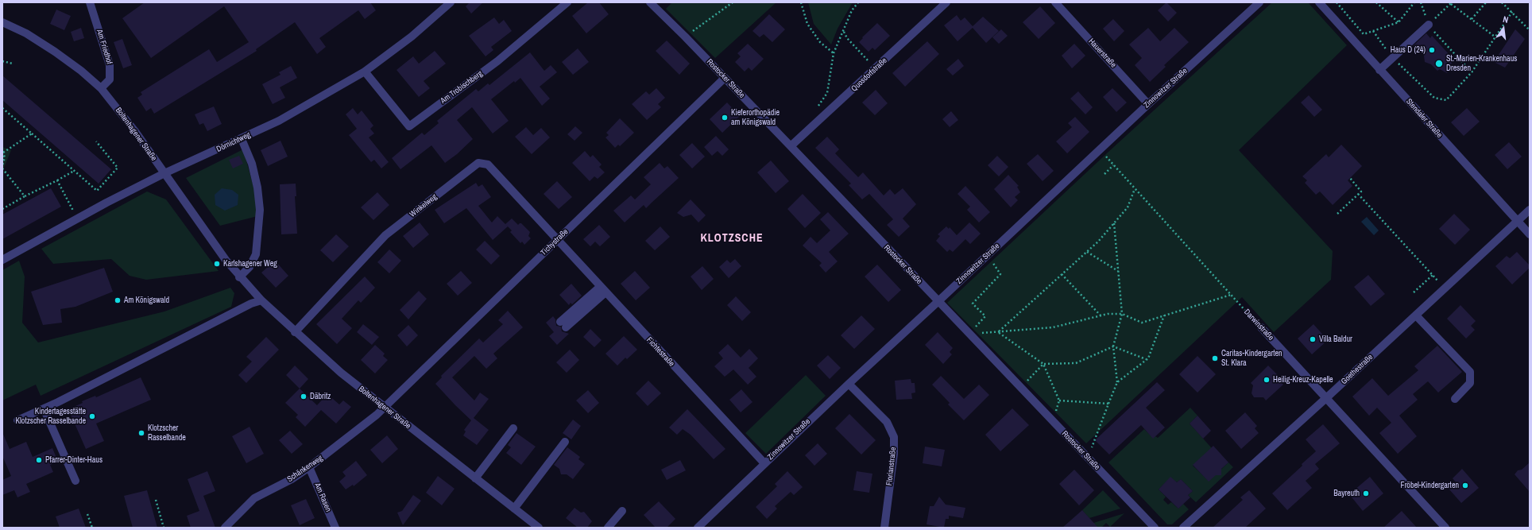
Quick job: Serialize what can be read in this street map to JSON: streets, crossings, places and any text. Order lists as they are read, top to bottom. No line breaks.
{"streets":{"street":["Am Friedhof","Hauerstraße","Quosdorfstraße","Rostocker Straße","Am Trobischberg","Zinnowitzer Straße","Stendaler Straße","Boltenhagener Straße","Dörnichtweg","Winkelweg","Tichystraße","Darwinstraße","Fichtestraße","Goethestraße","Florianstraße","Schänkenweg","Am Rasen"]},"crossings":[["Am Friedhof","Boltenhagener Straße"],["Hauerstraße","Zinnowitzer Straße"],["Quosdorfstraße","Rostocker Straße"],["Rostocker Straße","Zinnowitzer Straße"],["Rostocker Straße","Tichystraße"],["Am Trobischberg","Dörnichtweg"],["Zinnowitzer Straße","Darwinstraße"],["Zinnowitzer Straße","Fichtestraße"],["Zinnowitzer Straße","Florianstraße"],["Stendaler Straße","Goethestraße"],["Boltenhagener Straße","Dörnichtweg"],["Boltenhagener Straße","Winkelweg"],["Boltenhagener Straße","Tichystraße"],["Boltenhagener Straße","Schänkenweg"],["Winkelweg","Tichystraße"],["Winkelweg","Fichtestraße"],["Tichystraße","Fichtestraße"],["Tichystraße","Schänkenweg"],["Darwinstraße","Goethestraße"],["Schänkenweg","Am Rasen"]],"districts":["KLOTZSCHE"],"places":["Haus D (24)","St.-Marien-Krankenhaus Dresden","Kieferorthopädie am Königswald","Karlshagener Weg","Am Königswald","Villa Baldur","Caritas-Kindergarten St. Klara","Heilig-Kreuz-Kapelle","Däbritz","Kindertagesstätte Klotzscher Rasselbande","Klotzscher Rasselbande","Pfarrer-Dinter-Haus","Fröbel-Kindergarten","Bayreuth"],"north":"top"}
